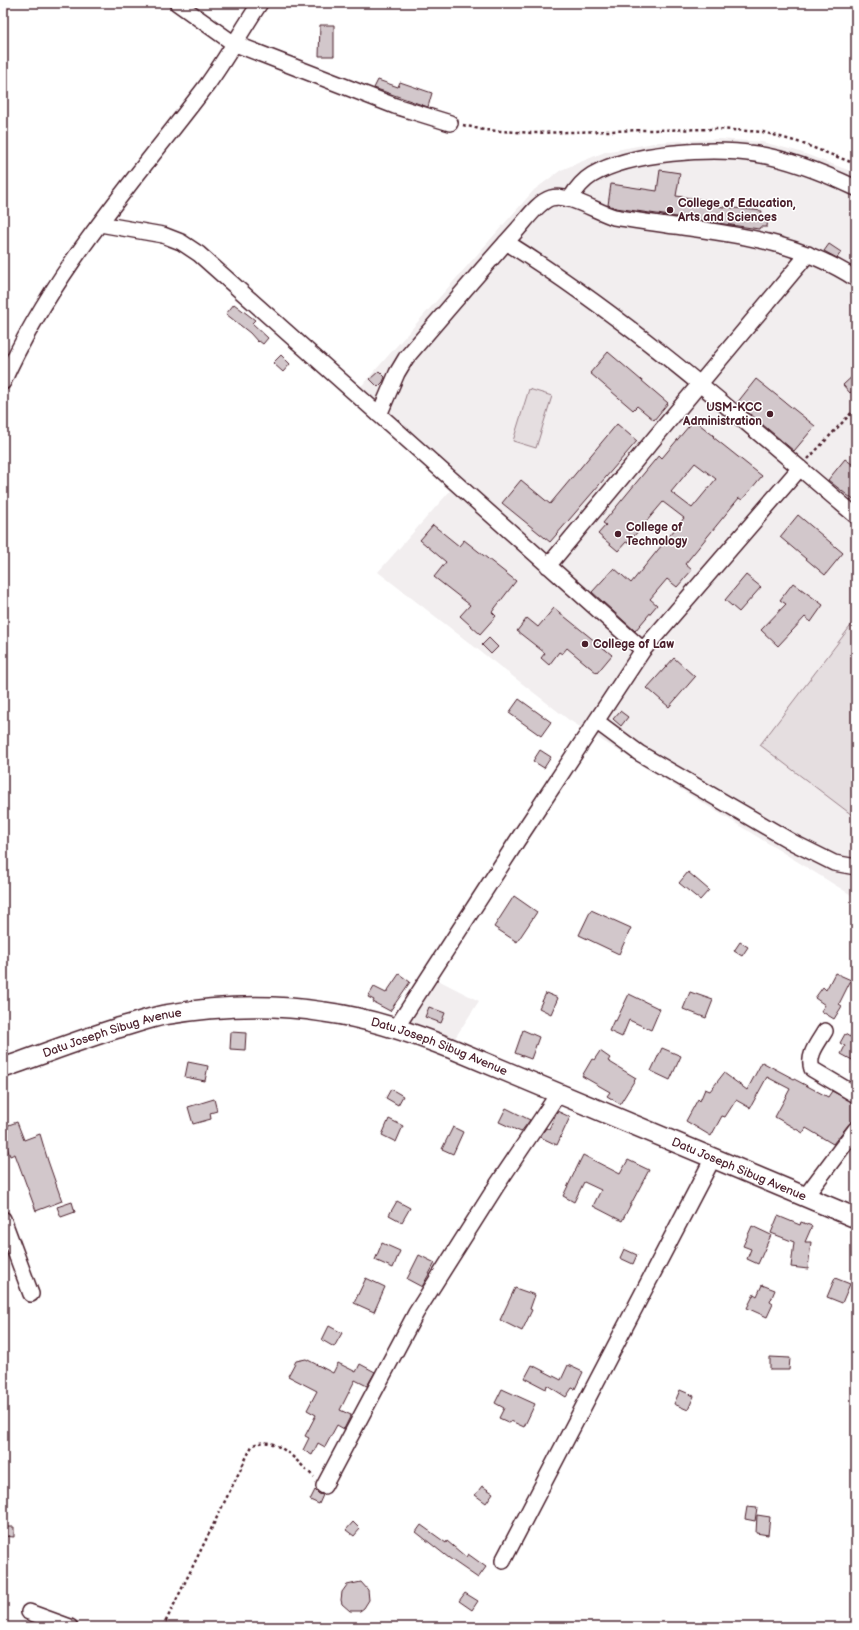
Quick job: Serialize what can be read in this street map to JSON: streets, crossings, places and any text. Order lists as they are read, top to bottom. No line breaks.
{"streets":{"main road":["Datu Joseph Sibug Avenue"]},"places":["College of Education, Arts and Sciences","USM-KCC Administration","College of Technology","College of Law"]}
